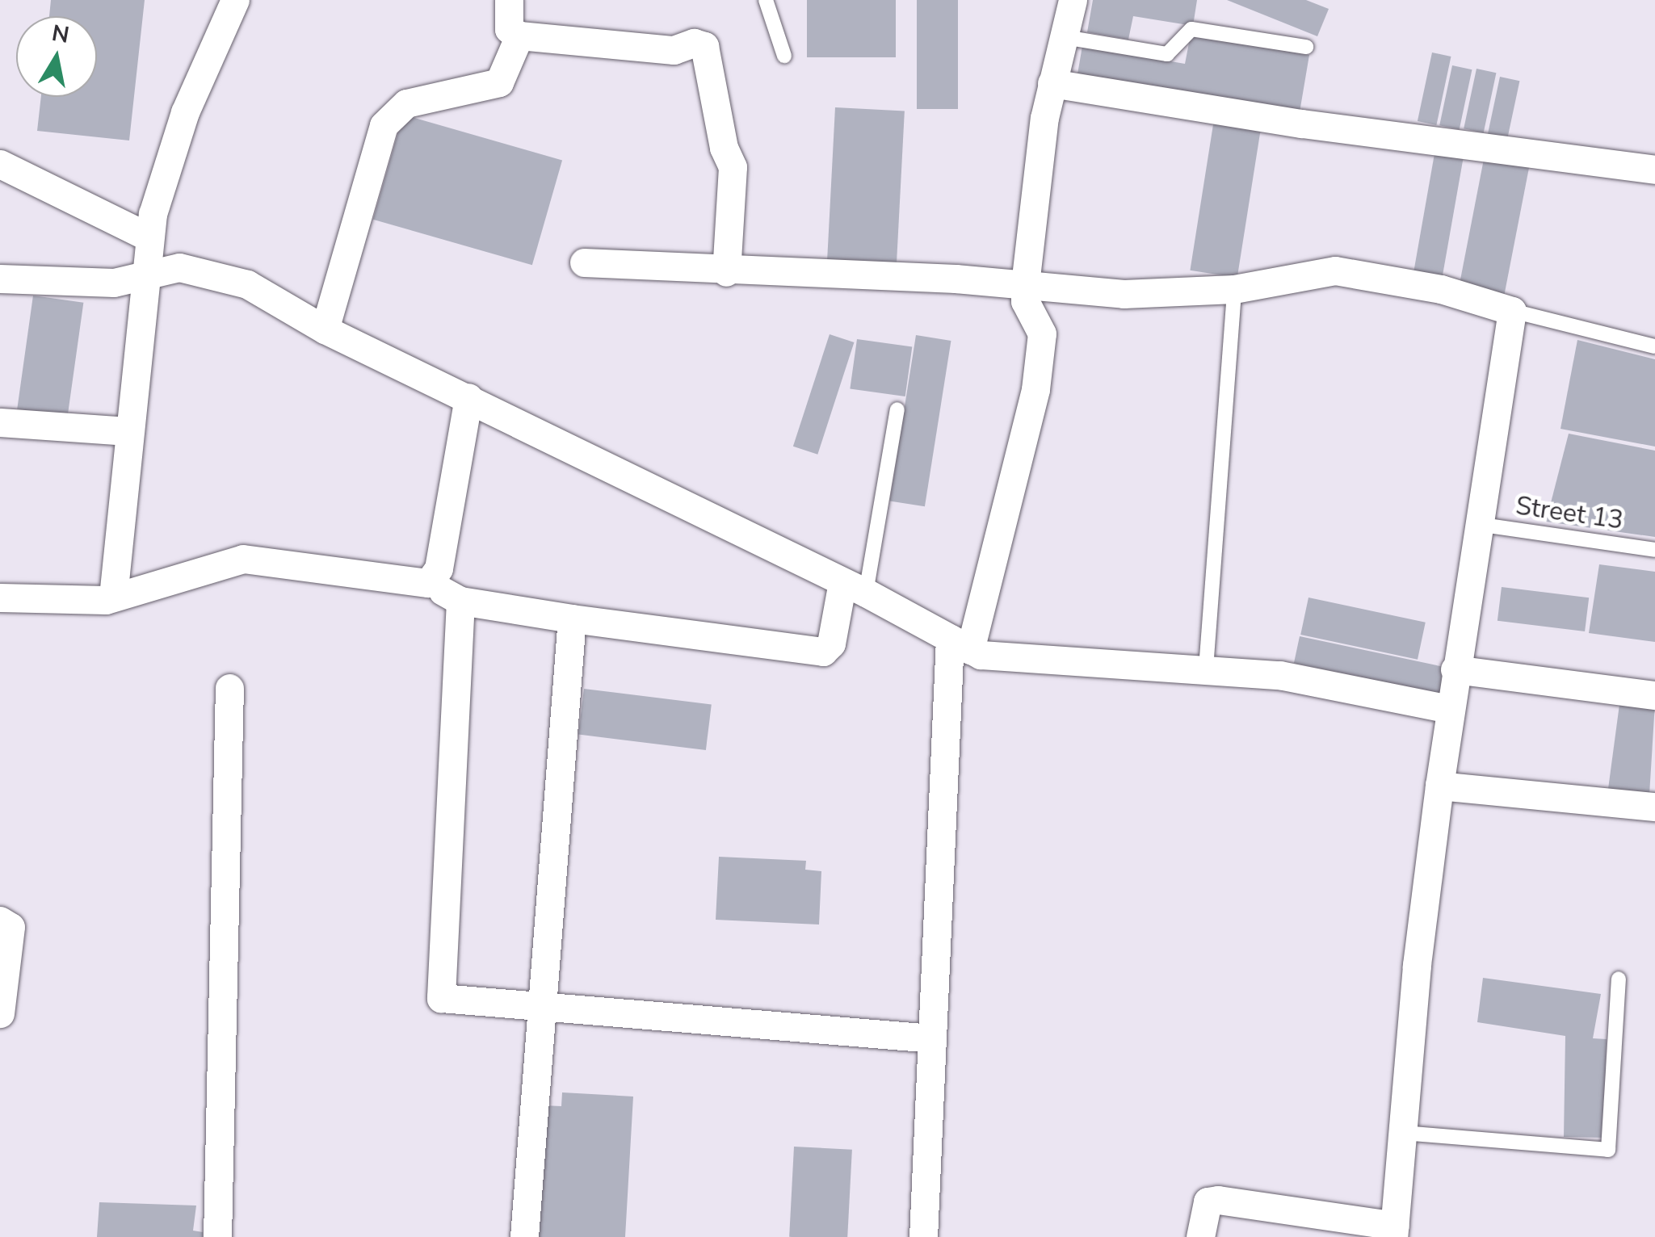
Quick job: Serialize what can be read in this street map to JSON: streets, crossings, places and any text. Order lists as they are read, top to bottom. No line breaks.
{"streets":{"lane":["Street 13"]},"north":"top"}
